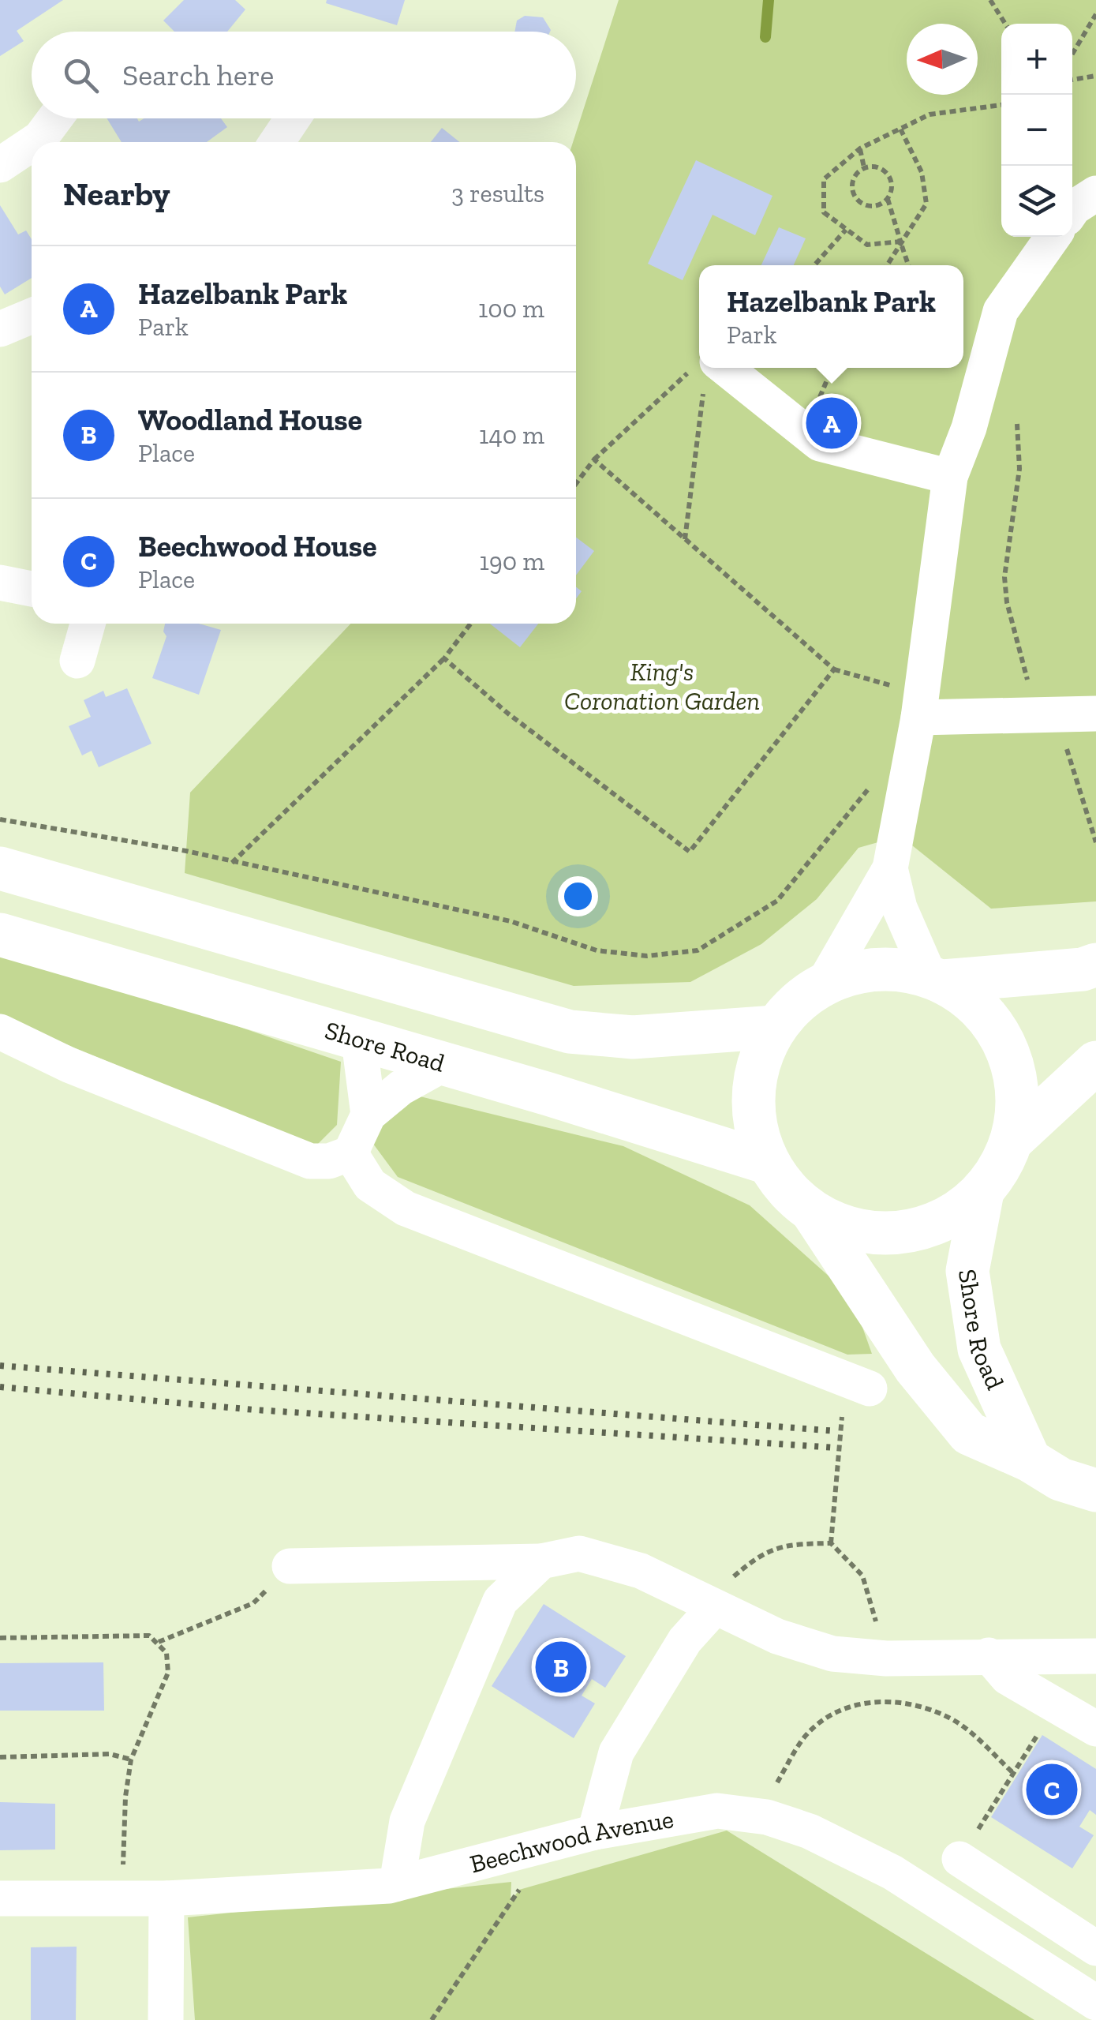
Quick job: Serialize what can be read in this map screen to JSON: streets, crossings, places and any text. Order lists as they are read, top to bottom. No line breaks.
{"streets":{"main road":["Shore Road"],"street":["Beechwood Avenue"]},"parks":["King's Coronation Garden"],"north":"left","page":{"map_buttons":["+","−"],"search":"Search here","heading":["Nearby","3 results"],"list":[{"mark":"A","name":"Hazelbank Park","note":"Park","value":"100 m"},{"mark":"B","name":"Woodland House","note":"Place","value":"140 m"},{"mark":"C","name":"Beechwood House","note":"Place","value":"190 m"}],"popup":["Hazelbank Park","Park"],"pins":["A","B","C"]}}
